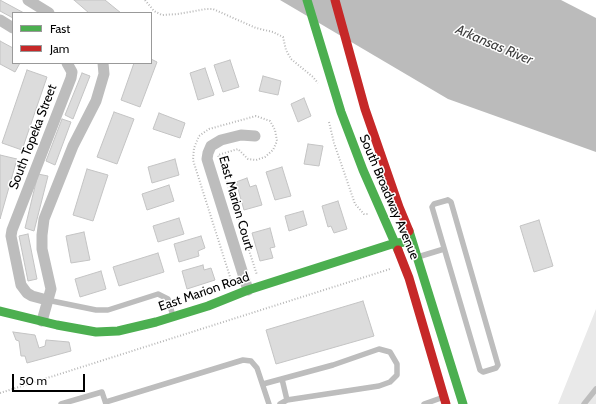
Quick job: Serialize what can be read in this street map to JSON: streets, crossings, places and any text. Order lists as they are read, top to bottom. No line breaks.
{"streets":{"main road":["South Broadway Avenue","East Marion Road"],"street":["South Topeka Street","East Marion Court"]},"crossings":[["South Broadway Avenue","East Marion Road"],["East Marion Court","East Marion Road"]],"water":["Arkansas River"],"legend":["Fast","Jam"],"scale_bar":"50 m"}
